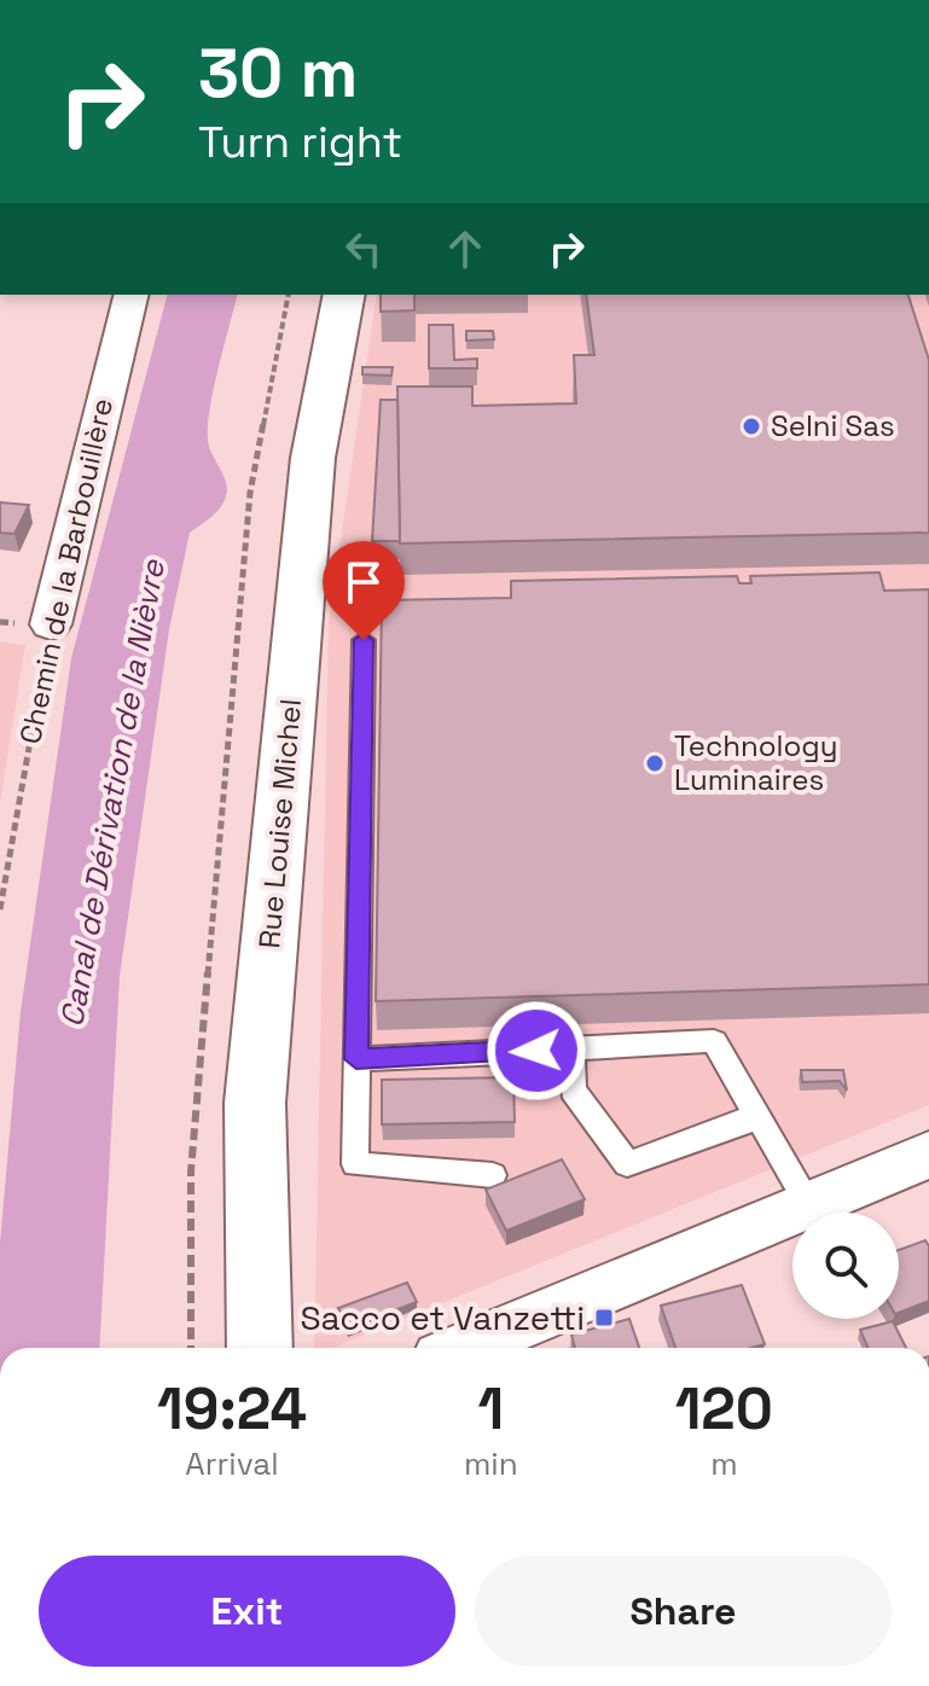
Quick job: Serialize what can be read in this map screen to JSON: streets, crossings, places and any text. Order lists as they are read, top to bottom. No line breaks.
{"streets":{"street":["Chemin de la Barbouillère","Rue Louise Michel"]},"water":["Canal de Dérivation de la Nièvre"],"places":{"other":["Selni Sas","Technology Luminaires"],"transit":["Sacco et Vanzetti"]},"page":{"turn":["30 m","Turn right"],"eta":["19:24","Arrival","1","min","120","m"],"buttons":["Exit","Share"]}}
